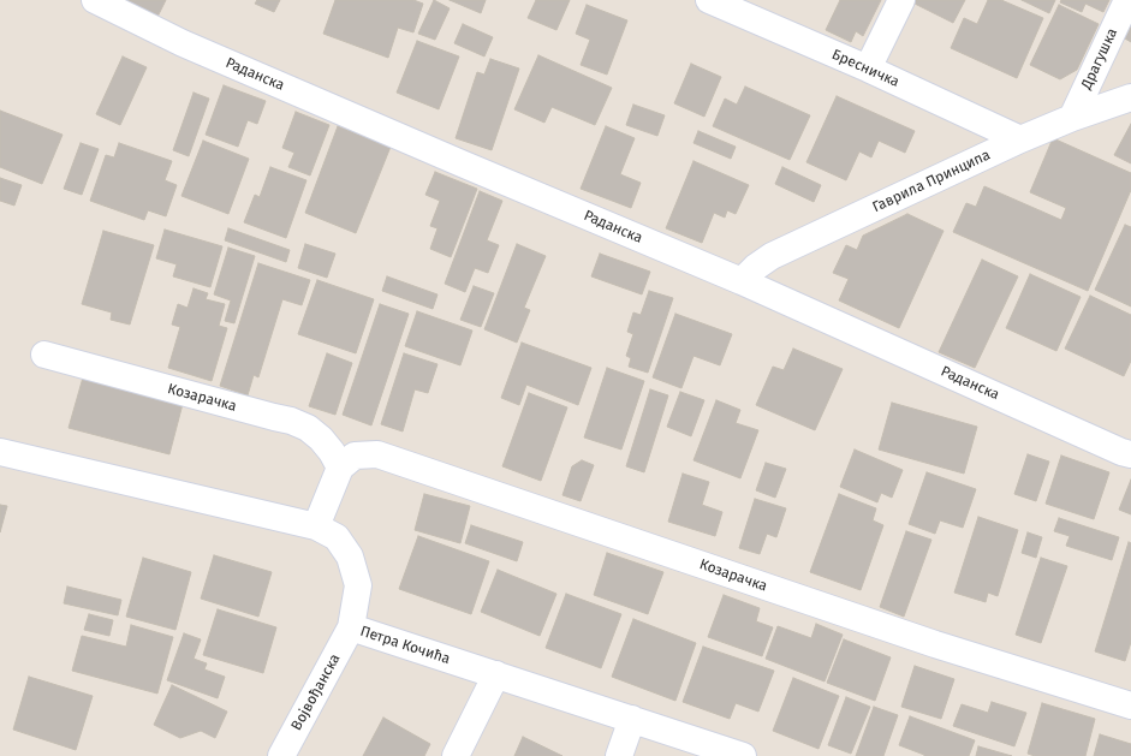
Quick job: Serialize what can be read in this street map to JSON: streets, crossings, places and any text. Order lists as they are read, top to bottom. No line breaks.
{"streets":{"street":["Драгушка","Бресничка","Раданска","Гаврила Принципа","Козарачка","Петра Кочића","Војвођанска"]},"crossings":[["Драгушка","Гаврила Принципа"],["Бресничка","Гаврила Принципа"],["Раданска","Гаврила Принципа"],["Петра Кочића","Војвођанска"]]}
